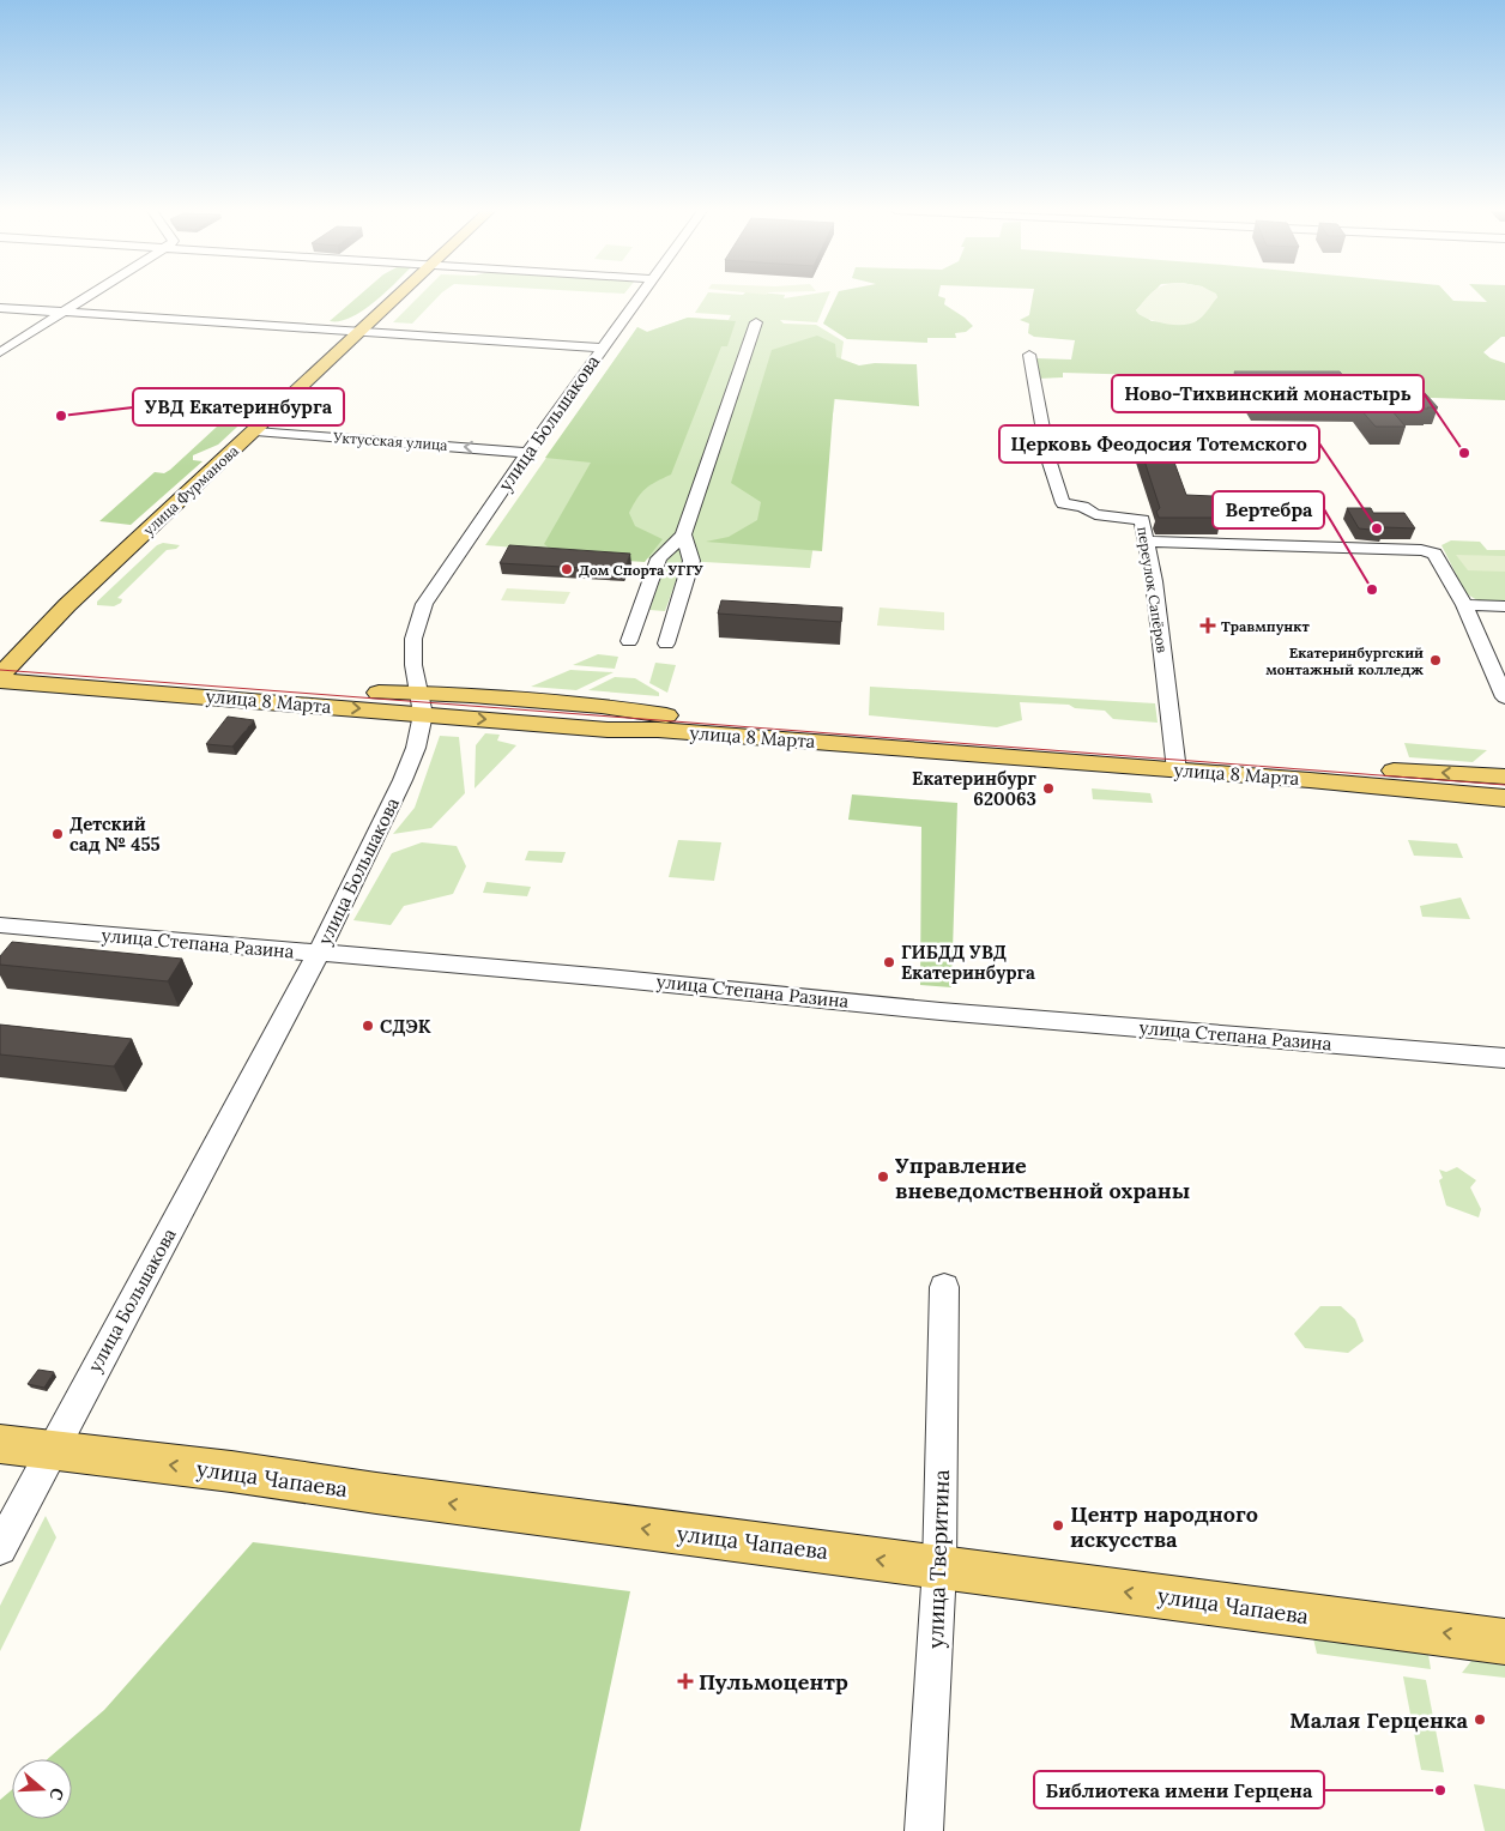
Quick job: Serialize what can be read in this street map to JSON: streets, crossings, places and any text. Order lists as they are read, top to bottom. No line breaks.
{"streets":{"main road":["улица Фурманова","улица 8 Марта","улица Чапаева"],"street":["улица Большакова","Уктусская улица","переулок Сапёров","улица Степана Разина","улица Тверитина"]},"crossings":[["улица Большакова","Уктусская улица"],["улица Большакова","улица 8 Марта"],["улица Большакова","улица Степана Разина"],["улица Большакова","улица Чапаева"],["Уктусская улица","улица Фурманова"],["улица Фурманова","улица 8 Марта"],["переулок Сапёров","улица 8 Марта"],["улица Чапаева","улица Тверитина"]],"one_way":["улица Чапаева"],"places":{"other":["УВД Екатеринбурга","Ново-Тихвинский монастырь","Церковь Феодосия Тотемского","Дом Спорта УГГУ","Вертебра","Екатеринбургский монтажный колледж","Екатеринбург 620063","Детский сад № 455","ГИБДД УВД Екатеринбурга","СДЭК","Управление вневедомственной охраны","Центр народного искусства","Малая Герценка","Библиотека имени Герцена"],"health":["Травмпункт","Пульмоцентр"]},"north":"right"}
